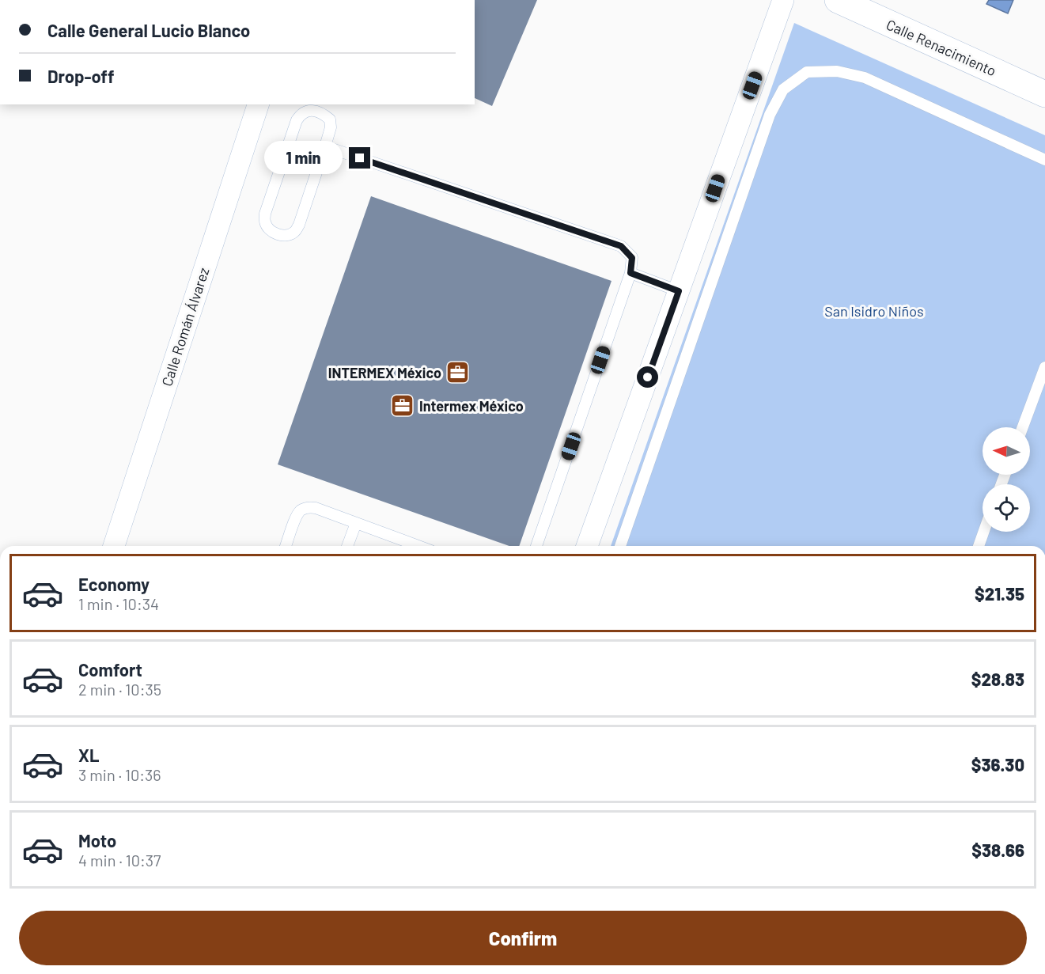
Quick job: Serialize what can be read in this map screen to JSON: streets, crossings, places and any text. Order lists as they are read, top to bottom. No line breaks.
{"streets":{"street":["Calle Renacimiento","Calle Román Álvarez"]},"parks":["San Isidro Niños"],"places":{"office":["INTERMEX México","Intermex México"]},"north":"left","page":{"banner":["Calle General Lucio Blanco","Drop-off"],"bubble":"1 min","list":[{"name":"Economy","note":"1 min · 10:34","value":"$21.35"},{"name":"Comfort","note":"2 min · 10:35","value":"$28.83"},{"name":"XL","note":"3 min · 10:36","value":"$36.30"},{"name":"Moto","note":"4 min · 10:37","value":"$38.66"}],"buttons":"Confirm"}}
